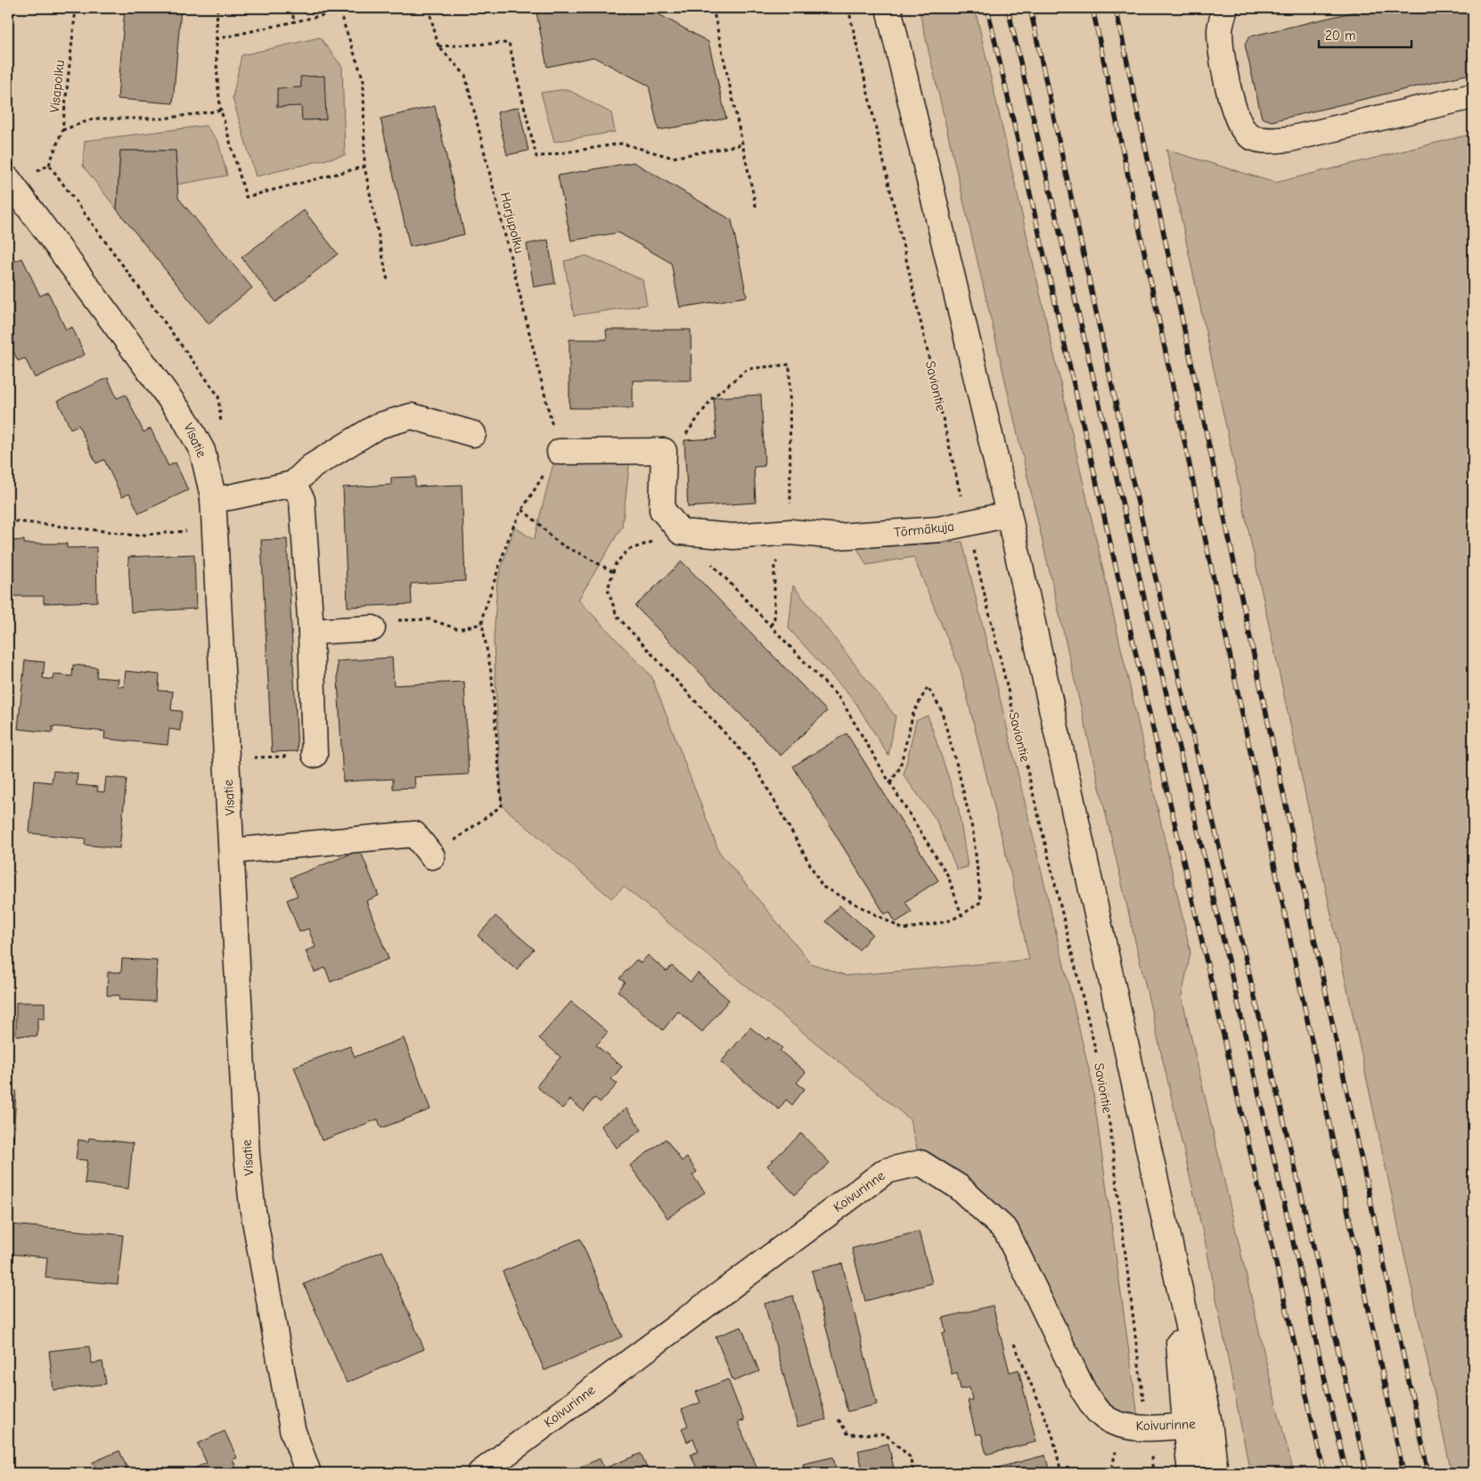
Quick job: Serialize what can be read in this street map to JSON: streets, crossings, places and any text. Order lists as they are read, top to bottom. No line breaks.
{"streets":{"street":["Visatie","Törmäkuja","Koivurinne"],"path":["Visapolku","Harjupolku","Saviontie"]},"crossings":[["Saviontie","Törmäkuja"],["Saviontie","Koivurinne"]],"scale_bar":"20 m"}
